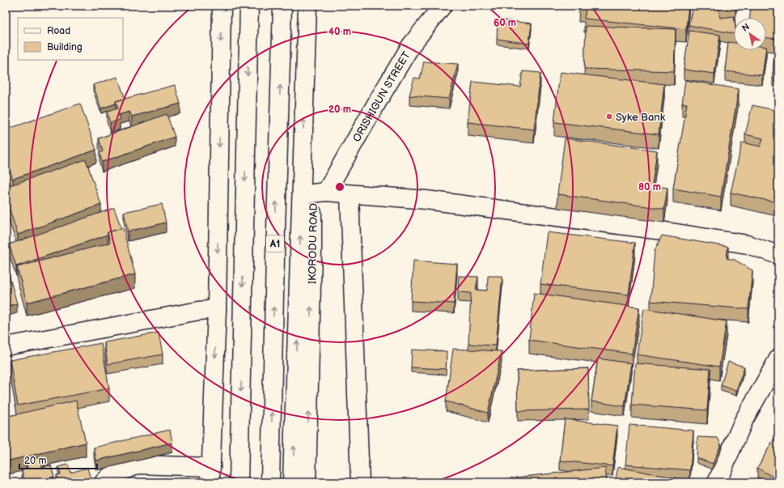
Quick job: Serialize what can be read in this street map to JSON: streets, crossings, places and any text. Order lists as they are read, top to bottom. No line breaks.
{"streets":{"main road":["ORISHIGUN STREET","A1","IKORODU ROAD"]},"crossings":[["ORISHIGUN STREET","IKORODU ROAD"]],"places":["Syke Bank"],"legend":["Road","Building"],"scale_bar":"20 m","north":"top left","rings":["60 m","40 m","20 m","80 m"]}
